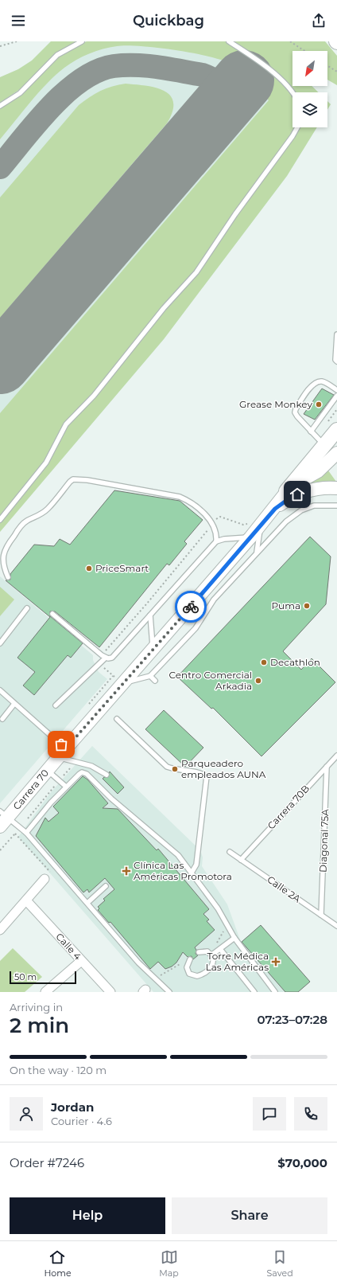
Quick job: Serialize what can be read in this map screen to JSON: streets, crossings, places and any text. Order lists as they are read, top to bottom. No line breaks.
{"streets":{"main road":["Carrera 70"],"street":["Calle 4"],"lane":["Carrera 70B","Diagonal 75A","Calle 2A"]},"crossings":[["Carrera 70B","Diagonal 75A"],["Carrera 70B","Calle 2A"],["Diagonal 75A","Calle 2A"]],"places":{"other":["Grease Monkey","PriceSmart","Puma","Decathlon","Centro Comercial Arkadia","Parqueadero empleados AUNA"],"health":["Clínica Las Américas Promotora","Torre Médica Las Américas"]},"scale_bar":"50 m","north":"bottom left","page":{"header":"Quickbag","scale":"50 m","heading":["2 min","Arriving in","07:23–07:28"],"panel":["Jordan","Courier · 4.6","Order #7246","$70,000"],"bar":"On the way · 120 m","buttons":["Help","Share"],"tabs":["Home","Map","Saved"]}}
